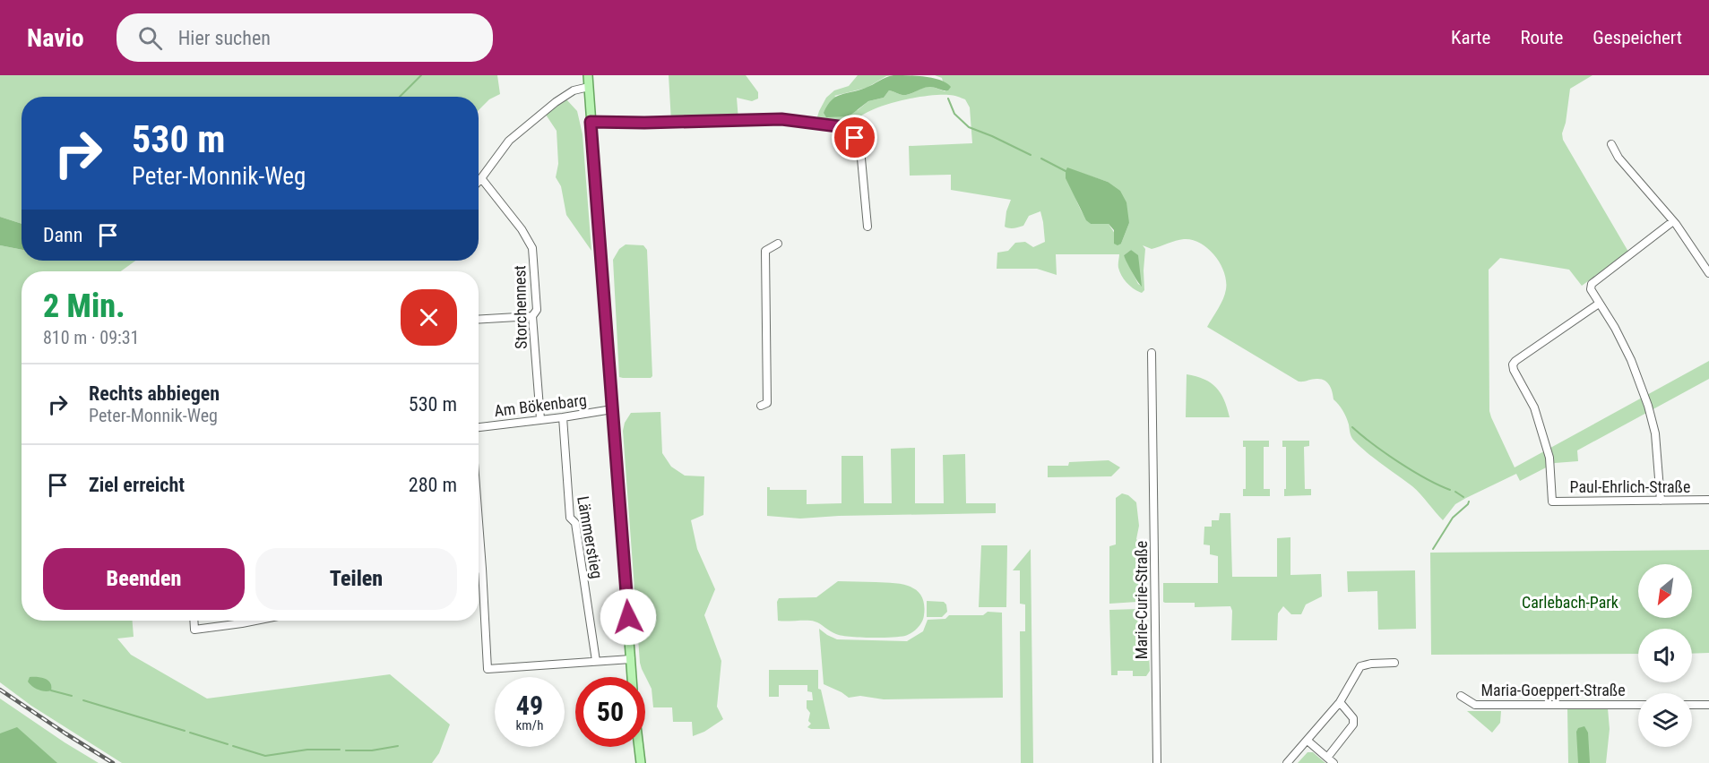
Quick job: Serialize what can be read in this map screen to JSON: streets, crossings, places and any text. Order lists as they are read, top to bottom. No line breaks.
{"streets":{"street":["Storchennest","Am Bökenbarg","Paul-Ehrlich-Straße","Lämmerstieg","Marie-Curie-Straße","Maria-Goeppert-Straße"]},"crossings":[["Storchennest","Am Bökenbarg"],["Am Bökenbarg","Lämmerstieg"]],"parks":["Carlebach-Park"],"north":"bottom left","page":{"header":"Navio","search":"Hier suchen","nav":["Karte","Route","Gespeichert"],"turn":["530 m","Peter-Monnik-Weg"],"then":"Dann","heading":["2 Min.","810 m · 09:31"],"list":[{"name":"Rechts abbiegen","note":"Peter-Monnik-Weg","value":"530 m"},{"name":"Ziel erreicht","value":"280 m"}],"buttons":["Beenden","Teilen"],"speed":"49 km/h","limit":"50"}}
